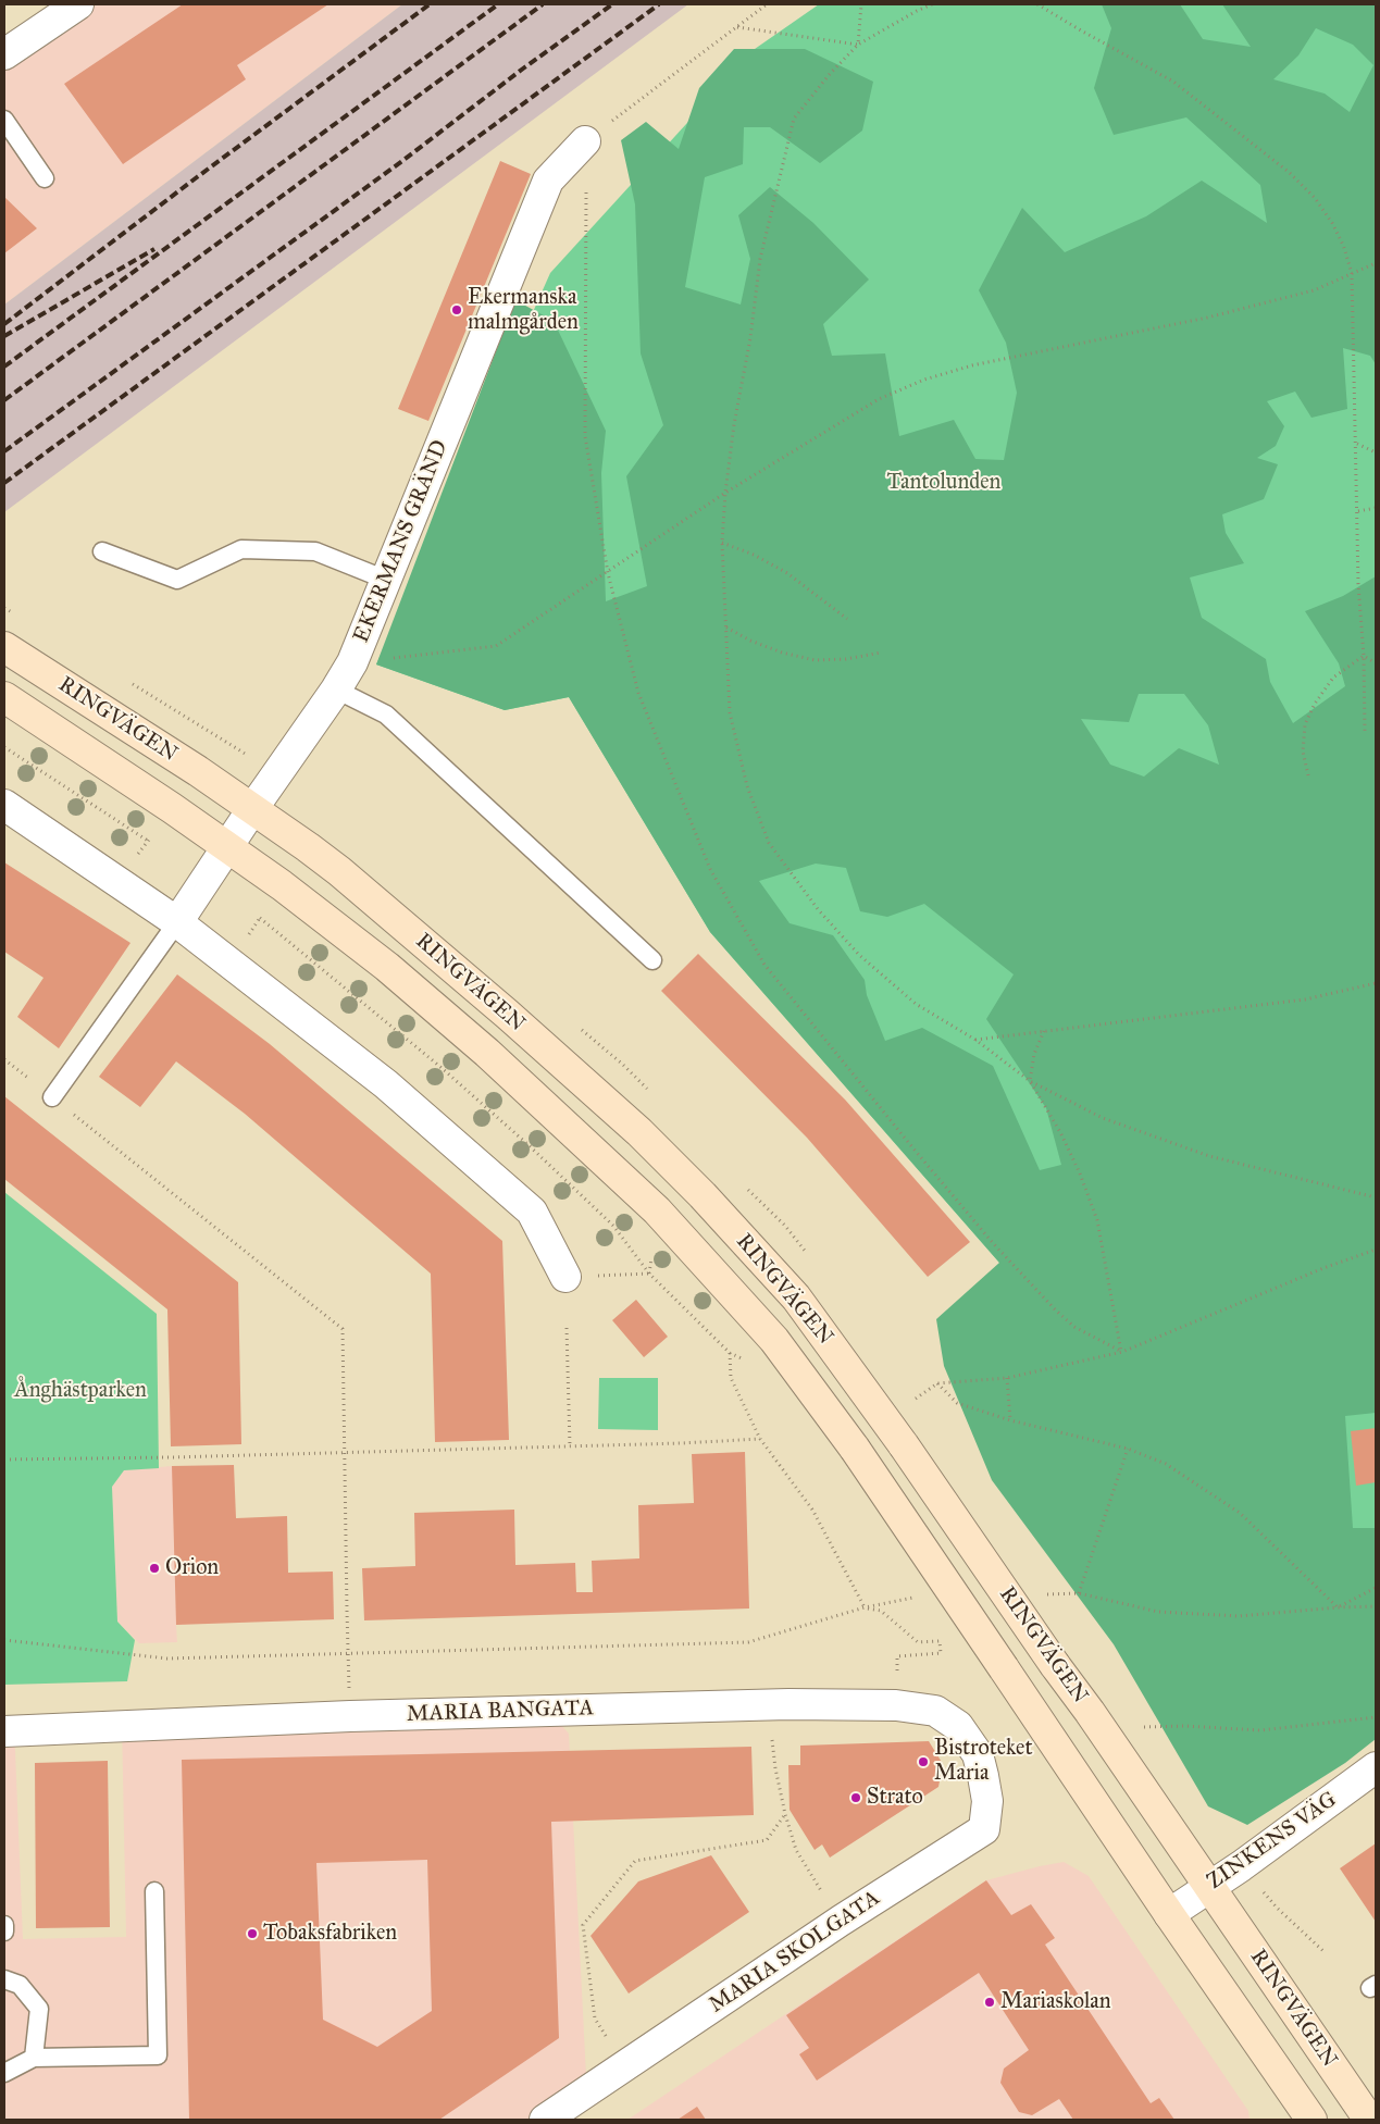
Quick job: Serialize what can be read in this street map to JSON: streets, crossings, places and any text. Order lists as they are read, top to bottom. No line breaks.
{"streets":{"main road":["RINGVÄGEN"],"street":["EKERMANS GRÄND","MARIA BANGATA","ZINKENS VÄG","MARIA SKOLGATA"]},"crossings":[["EKERMANS GRÄND","RINGVÄGEN"],["RINGVÄGEN","ZINKENS VÄG"],["MARIA BANGATA","MARIA SKOLGATA"]],"parks":["Tantolunden","Ånghästparken"],"places":["Ekermanska malmgården","Orion","Bistroteket Maria","Strato","Tobaksfabriken","Mariaskolan"]}
